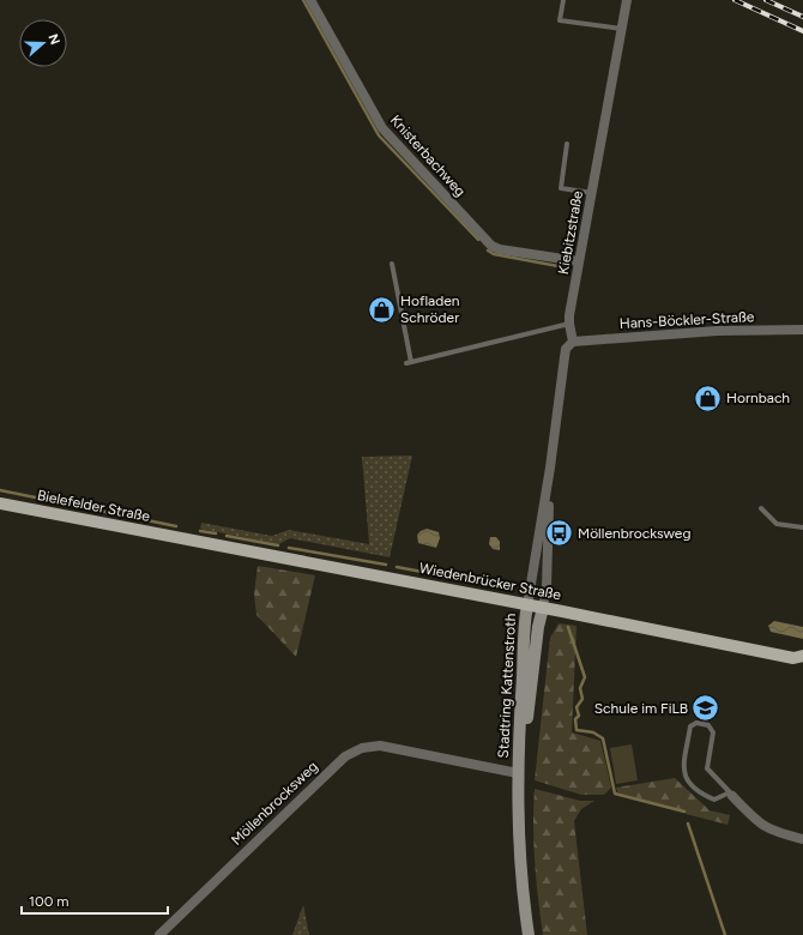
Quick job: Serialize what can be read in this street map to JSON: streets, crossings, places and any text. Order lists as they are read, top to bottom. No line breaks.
{"streets":{"main road":["Bielefelder Straße","Wiedenbrücker Straße","Stadtring Kattenstroth"],"street":["Knisterbachweg","Kiebitzstraße","Hans-Böckler-Straße","Möllenbrocksweg"]},"crossings":[["Knisterbachweg","Kiebitzstraße"],["Kiebitzstraße","Hans-Böckler-Straße"],["Bielefelder Straße","Wiedenbrücker Straße"],["Wiedenbrücker Straße","Stadtring Kattenstroth"],["Stadtring Kattenstroth","Möllenbrocksweg"]],"places":{"shop":["Hofladen Schröder","Hornbach"],"bus stop":["Möllenbrocksweg"],"school or university":["Schule im FiLB"]},"scale_bar":"100 m","north":"right"}
